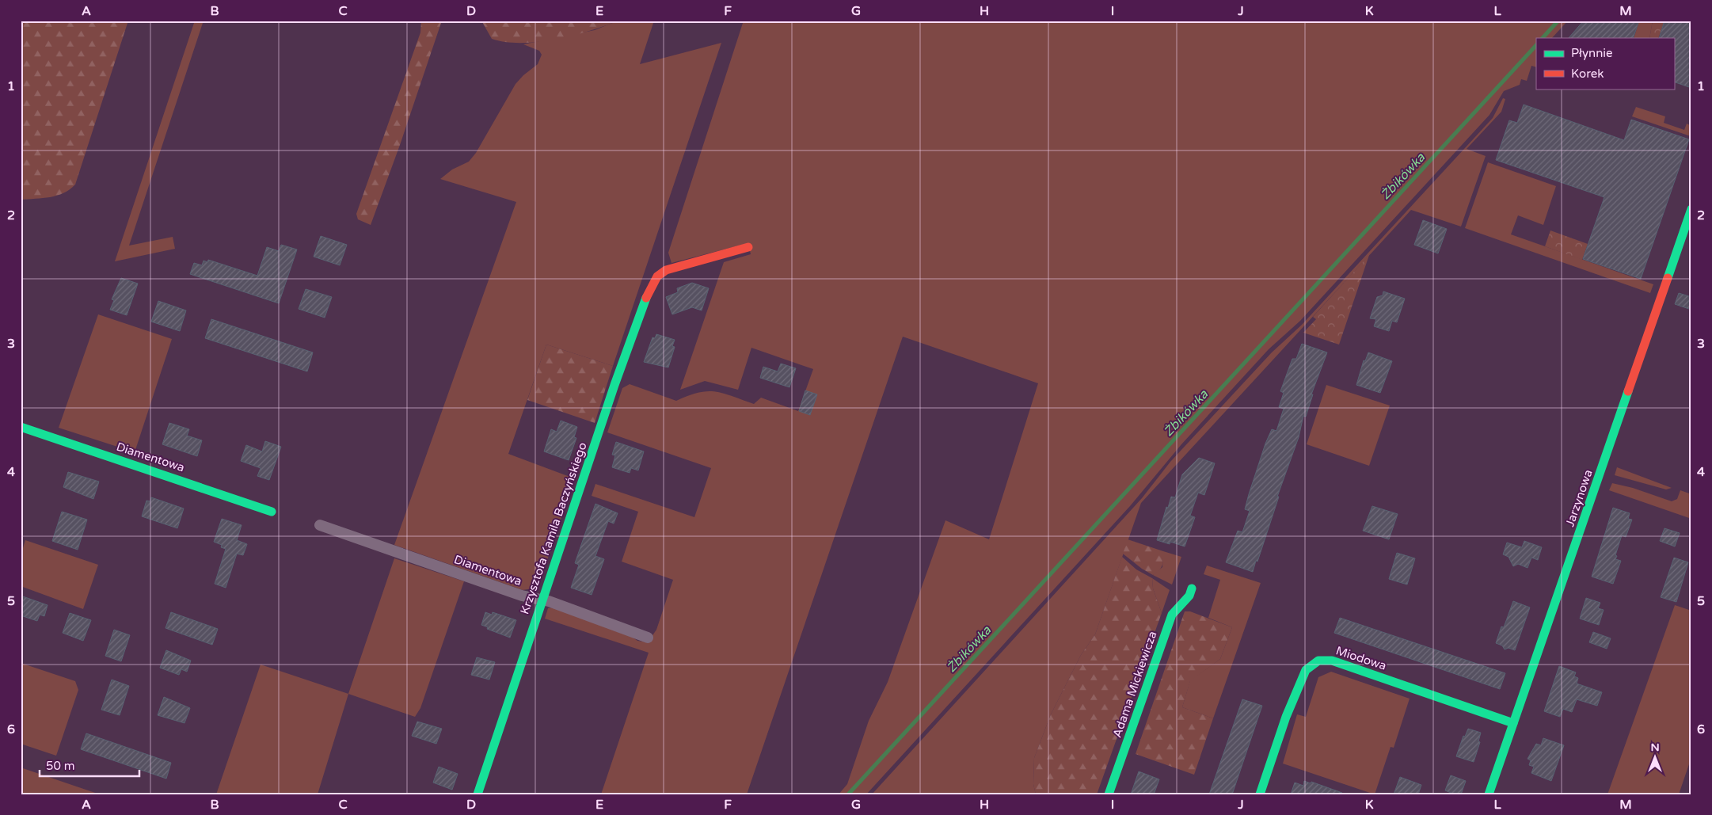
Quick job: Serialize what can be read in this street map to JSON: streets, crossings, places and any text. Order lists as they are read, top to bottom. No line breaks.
{"streets":{"street":["Diamentowa","Jarzynowa","Krzysztofa Kamila Baczyńskiego","Miodowa","Adama Mickiewicza"]},"crossings":[["Diamentowa","Krzysztofa Kamila Baczyńskiego"],["Jarzynowa","Miodowa"]],"water":["Żbikówka"],"legend":["Płynnie","Korek"],"scale_bar":"50 m","north":"top","grid":{"columns":["A","B","C","D","E","F","G","H","I","J","K","L","M"],"rows":["1","2","3","4","5","6"]}}
